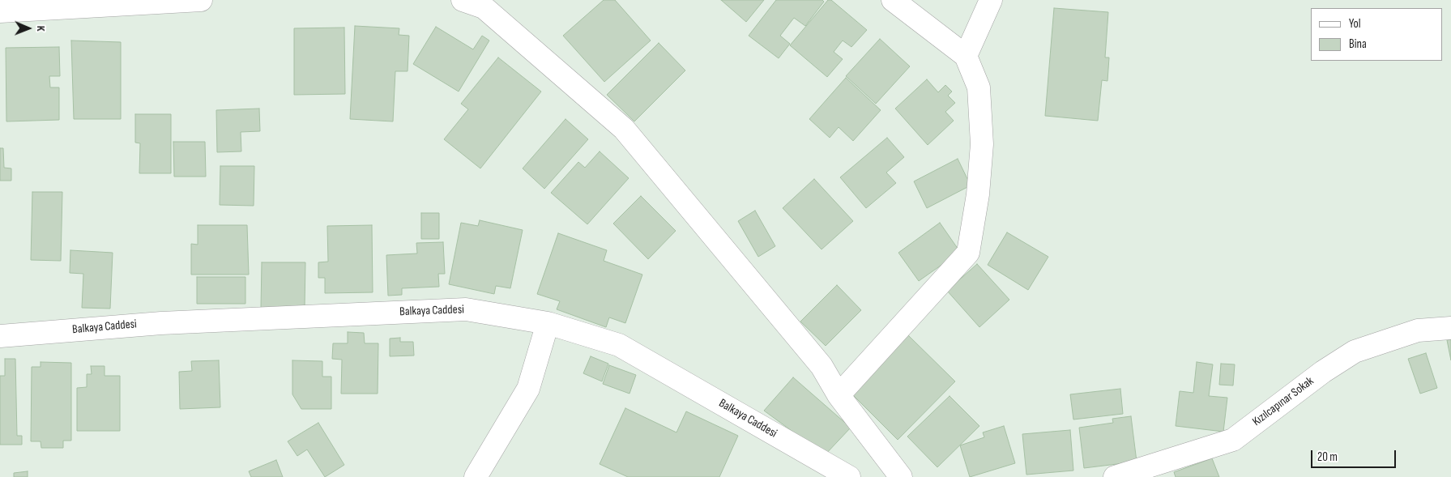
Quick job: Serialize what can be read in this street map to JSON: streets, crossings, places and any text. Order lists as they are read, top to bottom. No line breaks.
{"streets":{"street":["Balkaya Caddesi","Kızılcapınar Sokak"]},"legend":["Yol","Bina"],"scale_bar":"20 m","north":"right"}
